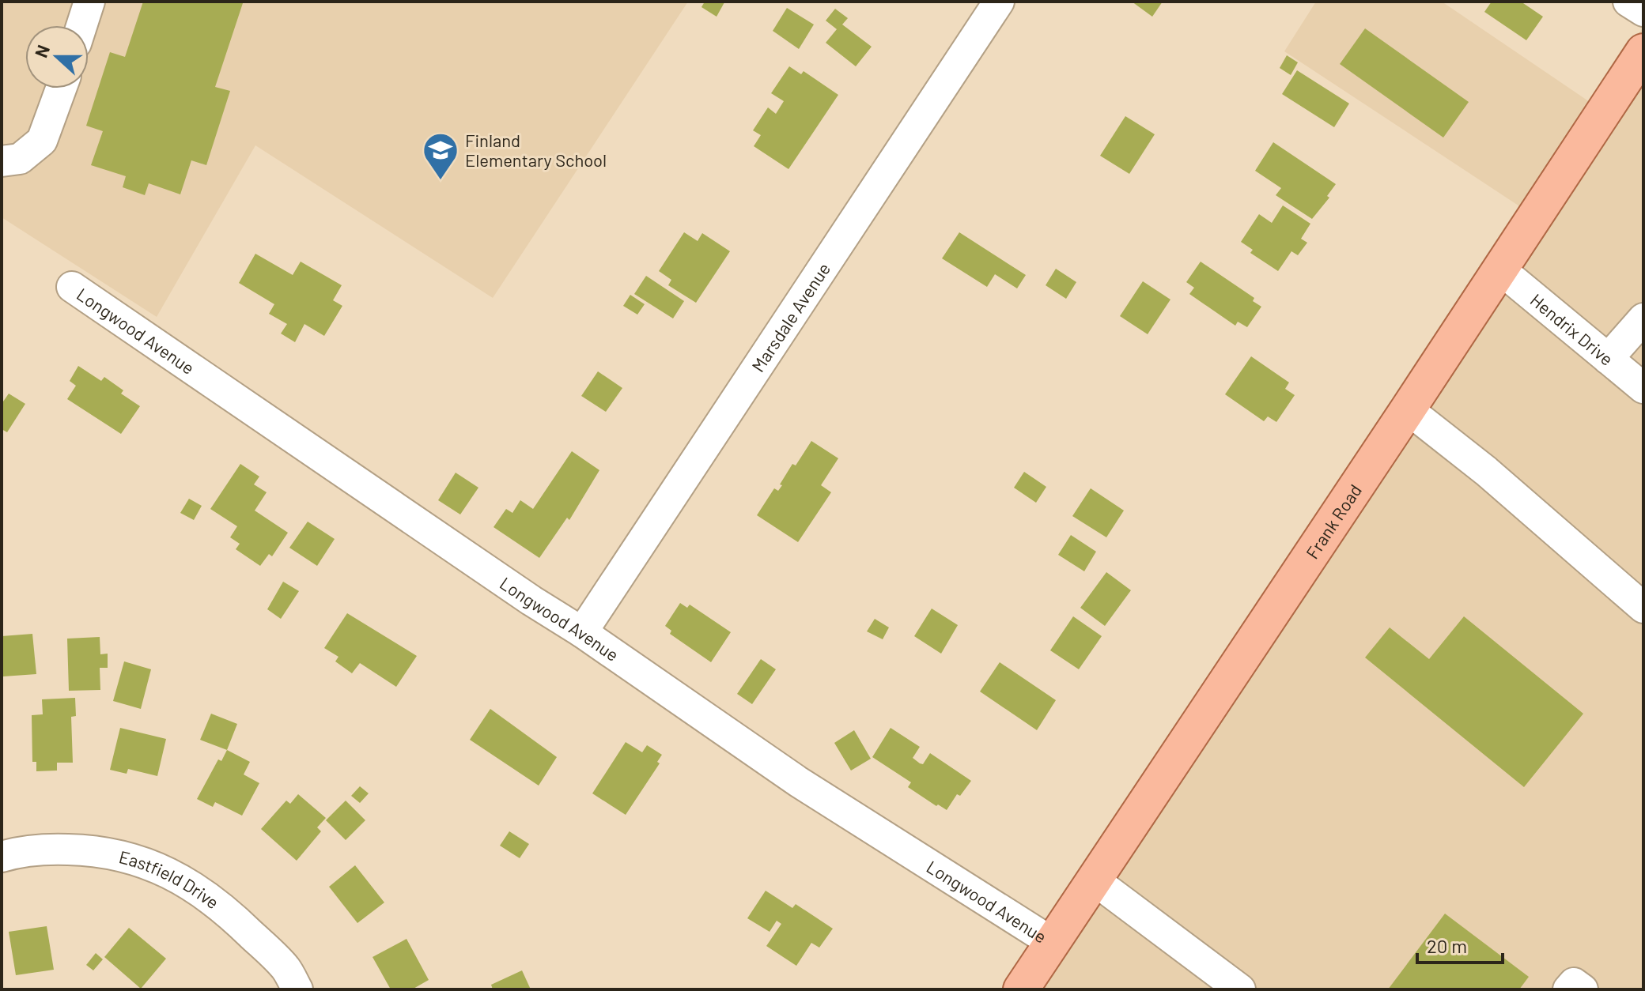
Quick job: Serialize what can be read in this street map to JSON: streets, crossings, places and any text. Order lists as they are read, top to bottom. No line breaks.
{"streets":{"main road":["Frank Road"],"street":["Marsdale Avenue","Hendrix Drive","Longwood Avenue","Eastfield Drive"]},"crossings":[["Marsdale Avenue","Longwood Avenue"],["Hendrix Drive","Frank Road"],["Longwood Avenue","Frank Road"]],"places":{"school or university":["Finland Elementary School"]},"scale_bar":"20 m","north":"left"}
